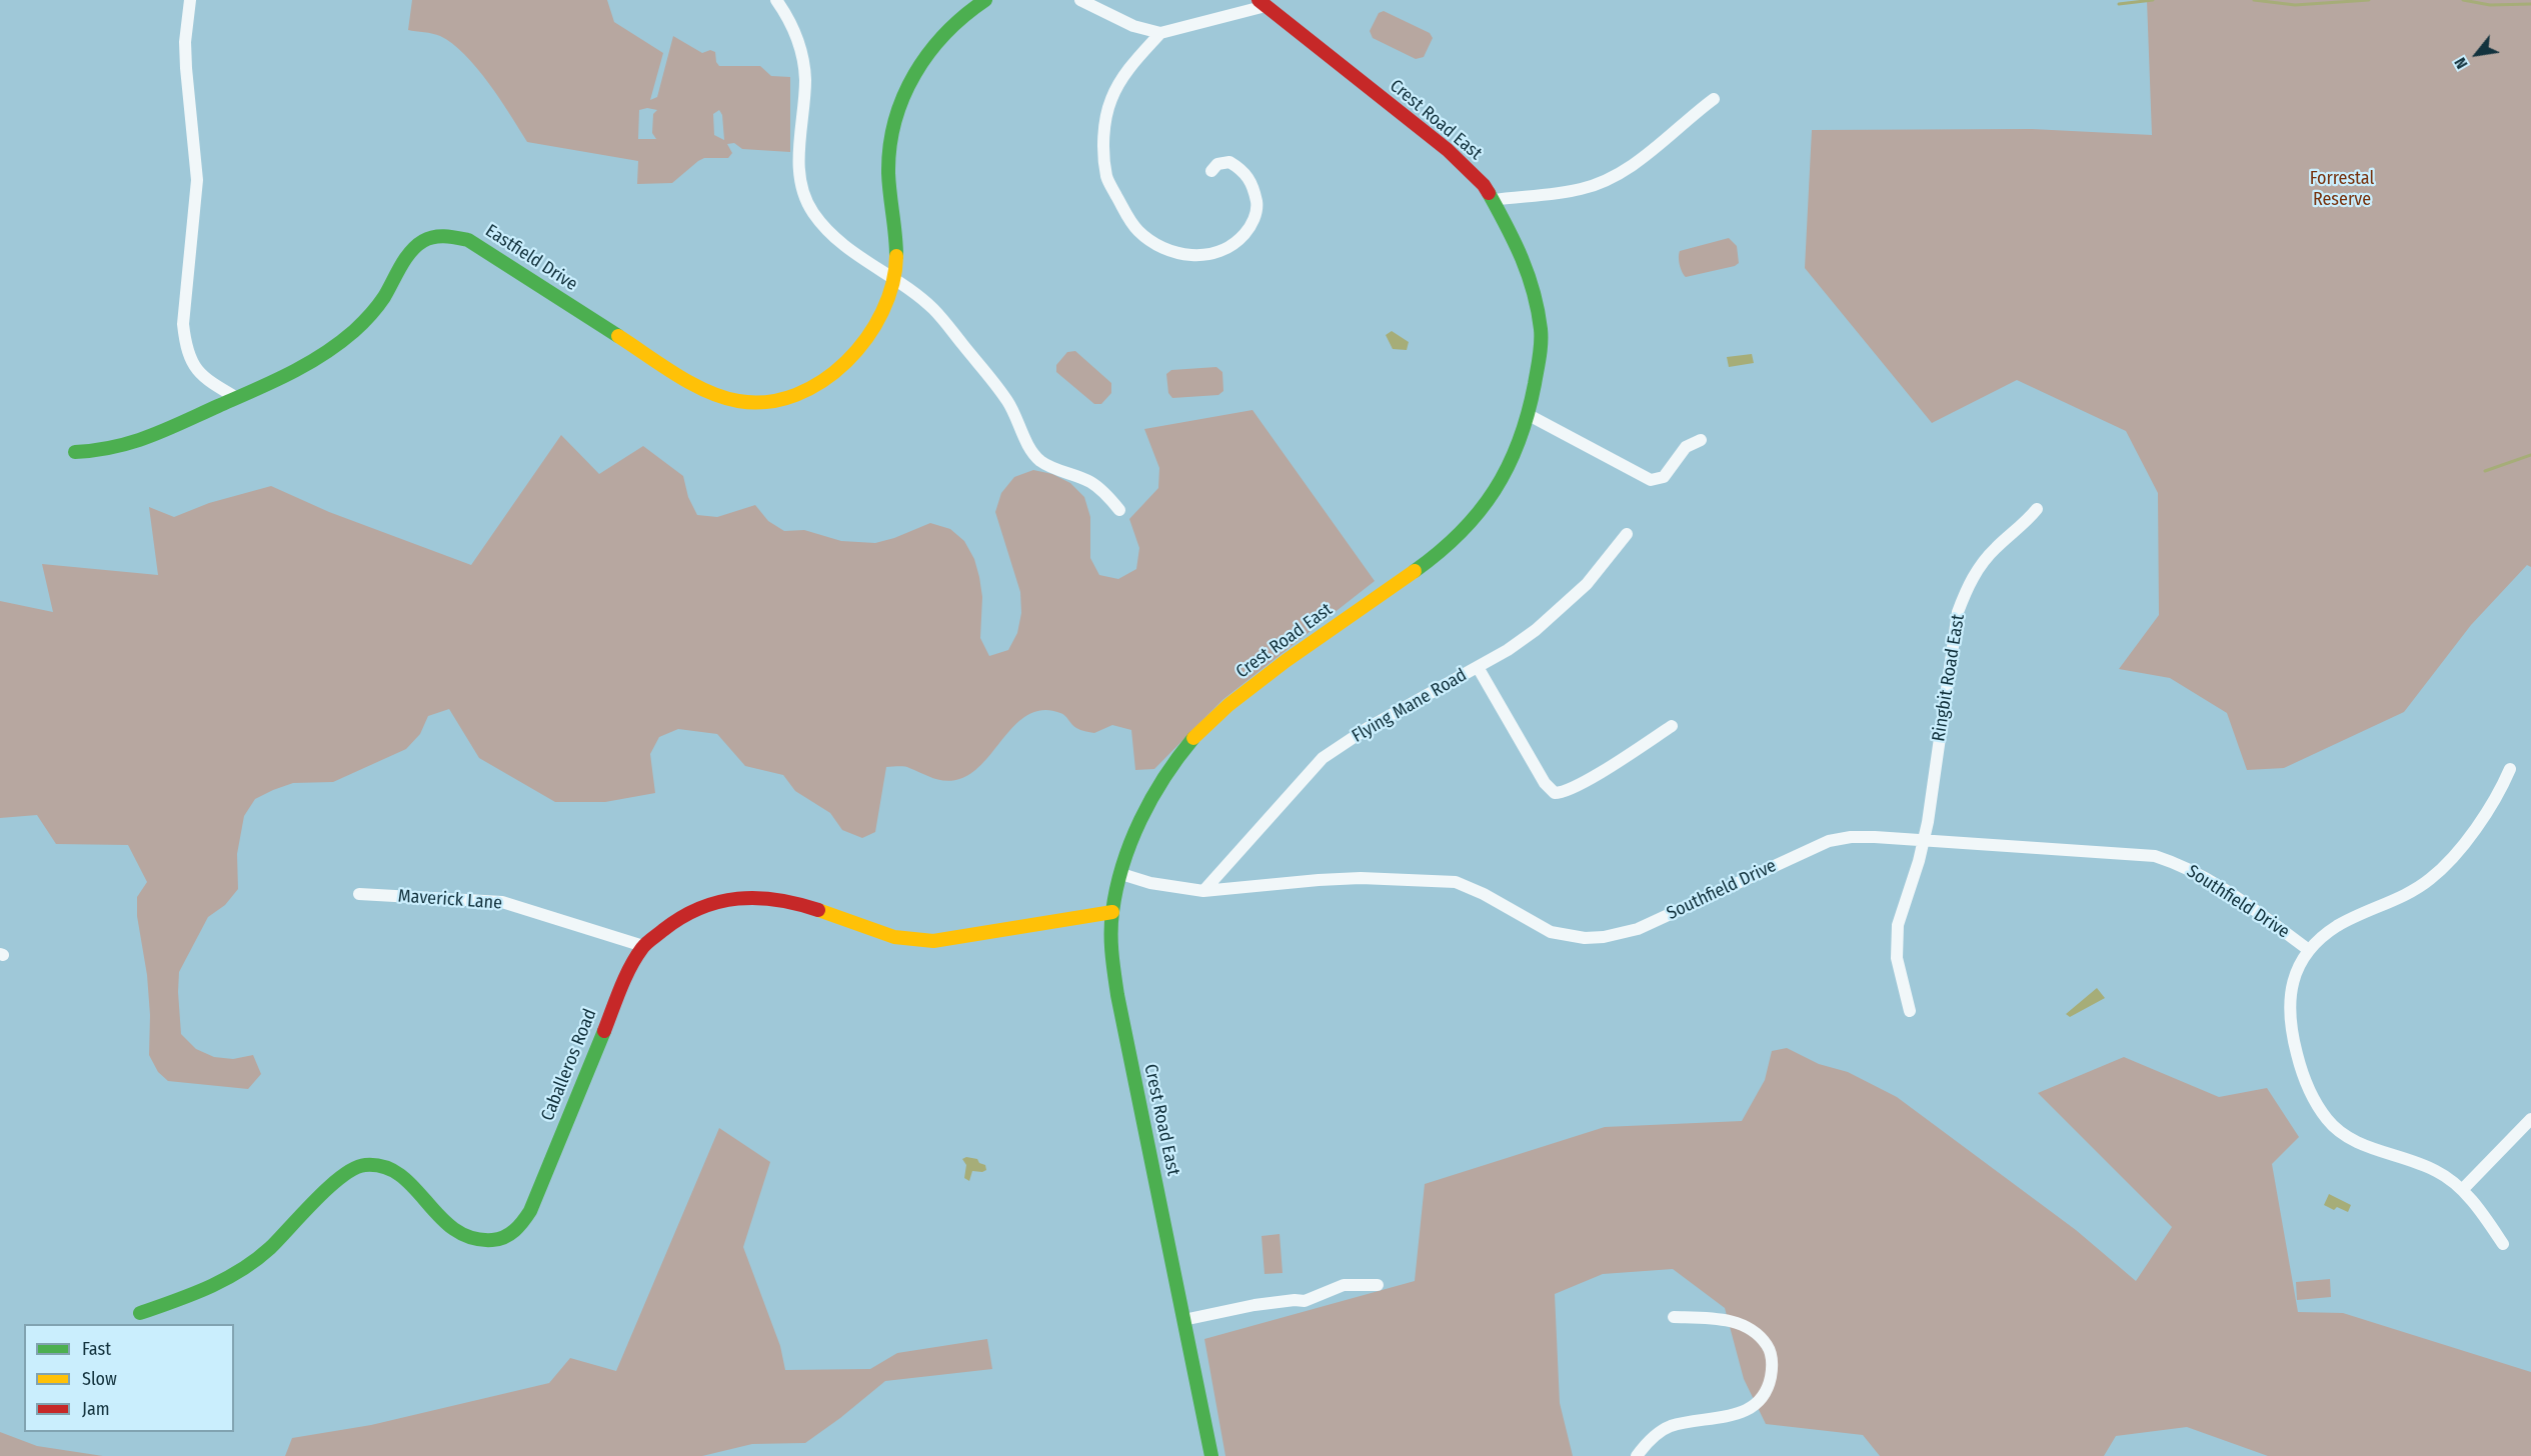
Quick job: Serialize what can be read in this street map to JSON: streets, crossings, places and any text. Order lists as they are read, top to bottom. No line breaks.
{"streets":{"street":["Crest Road East","Eastfield Drive","Ringbit Road East","Flying Mane Road","Southfield Drive","Maverick Lane","Caballeros Road"]},"crossings":[["Crest Road East","Southfield Drive"],["Crest Road East","Caballeros Road"],["Ringbit Road East","Southfield Drive"],["Flying Mane Road","Southfield Drive"],["Maverick Lane","Caballeros Road"]],"parks":["Forrestal Reserve"],"legend":["Fast","Slow","Jam"],"north":"bottom left"}
